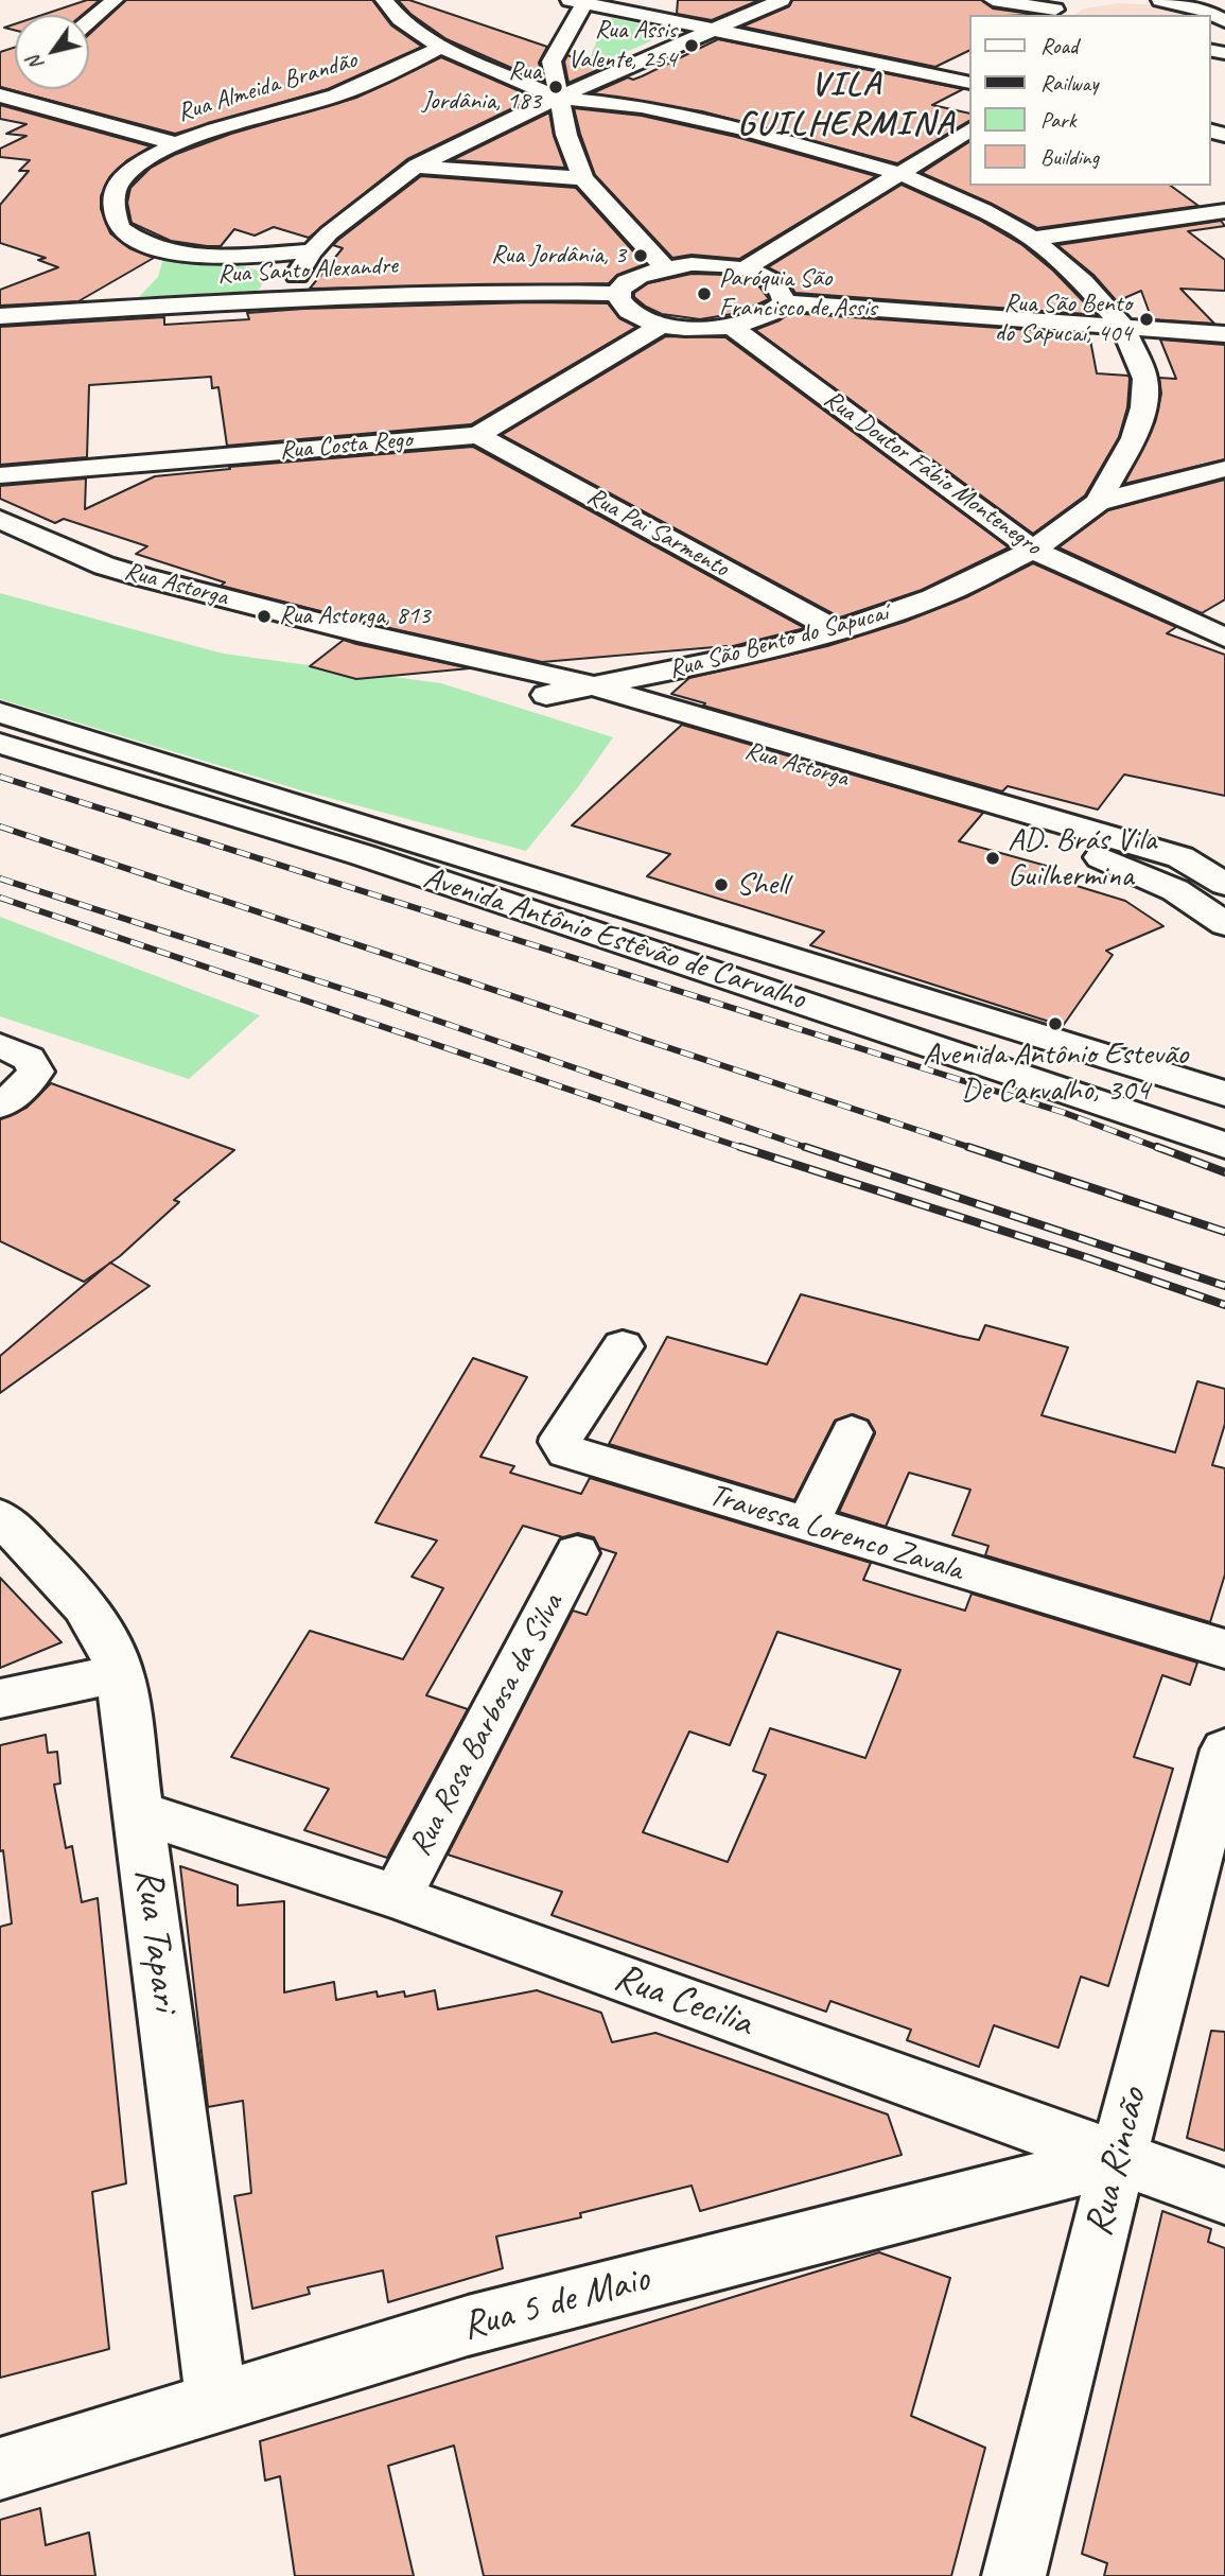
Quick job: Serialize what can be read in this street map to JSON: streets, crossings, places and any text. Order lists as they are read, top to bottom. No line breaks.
{"streets":{"main road":["Rua Almeida Brandão","Rua Santo Alexandre","Rua Costa Rego","Rua Doutor Fábio Montenegro","Rua Pai Sarmento","Rua Astorga","Rua São Bento do Sapucaí","Avenida Antônio Estêvão de Carvalho","Travessa Lorenco Zavala","Rua Rosa Barbosa da Silva","Rua Tapari","Rua Cecilia","Rua Rincão","Rua 5 de Maio"]},"crossings":[["Rua Costa Rego","Rua Pai Sarmento"],["Rua Doutor Fábio Montenegro","Rua São Bento do Sapucaí"],["Rua Pai Sarmento","Rua São Bento do Sapucaí"],["Rua Astorga","Rua São Bento do Sapucaí"],["Rua Rosa Barbosa da Silva","Rua Cecilia"],["Rua Tapari","Rua Cecilia"],["Rua Tapari","Rua 5 de Maio"],["Rua Cecilia","Rua Rincão"],["Rua Cecilia","Rua 5 de Maio"],["Rua Rincão","Rua 5 de Maio"]],"districts":["VILA GUILHERMINA"],"places":["Rua Assis Valente, 254","Rua Jordânia, 183","Rua Jordânia, 3","Paróquia São Francisco de Assis","Rua São Bento do Sapucaí, 404","Rua Astorga, 813","AD. Brás Vila Guilhermina","Shell","Avenida Antônio Estevão De Carvalho, 304"],"legend":["Road","Railway","Park","Building"],"north":"bottom left"}
